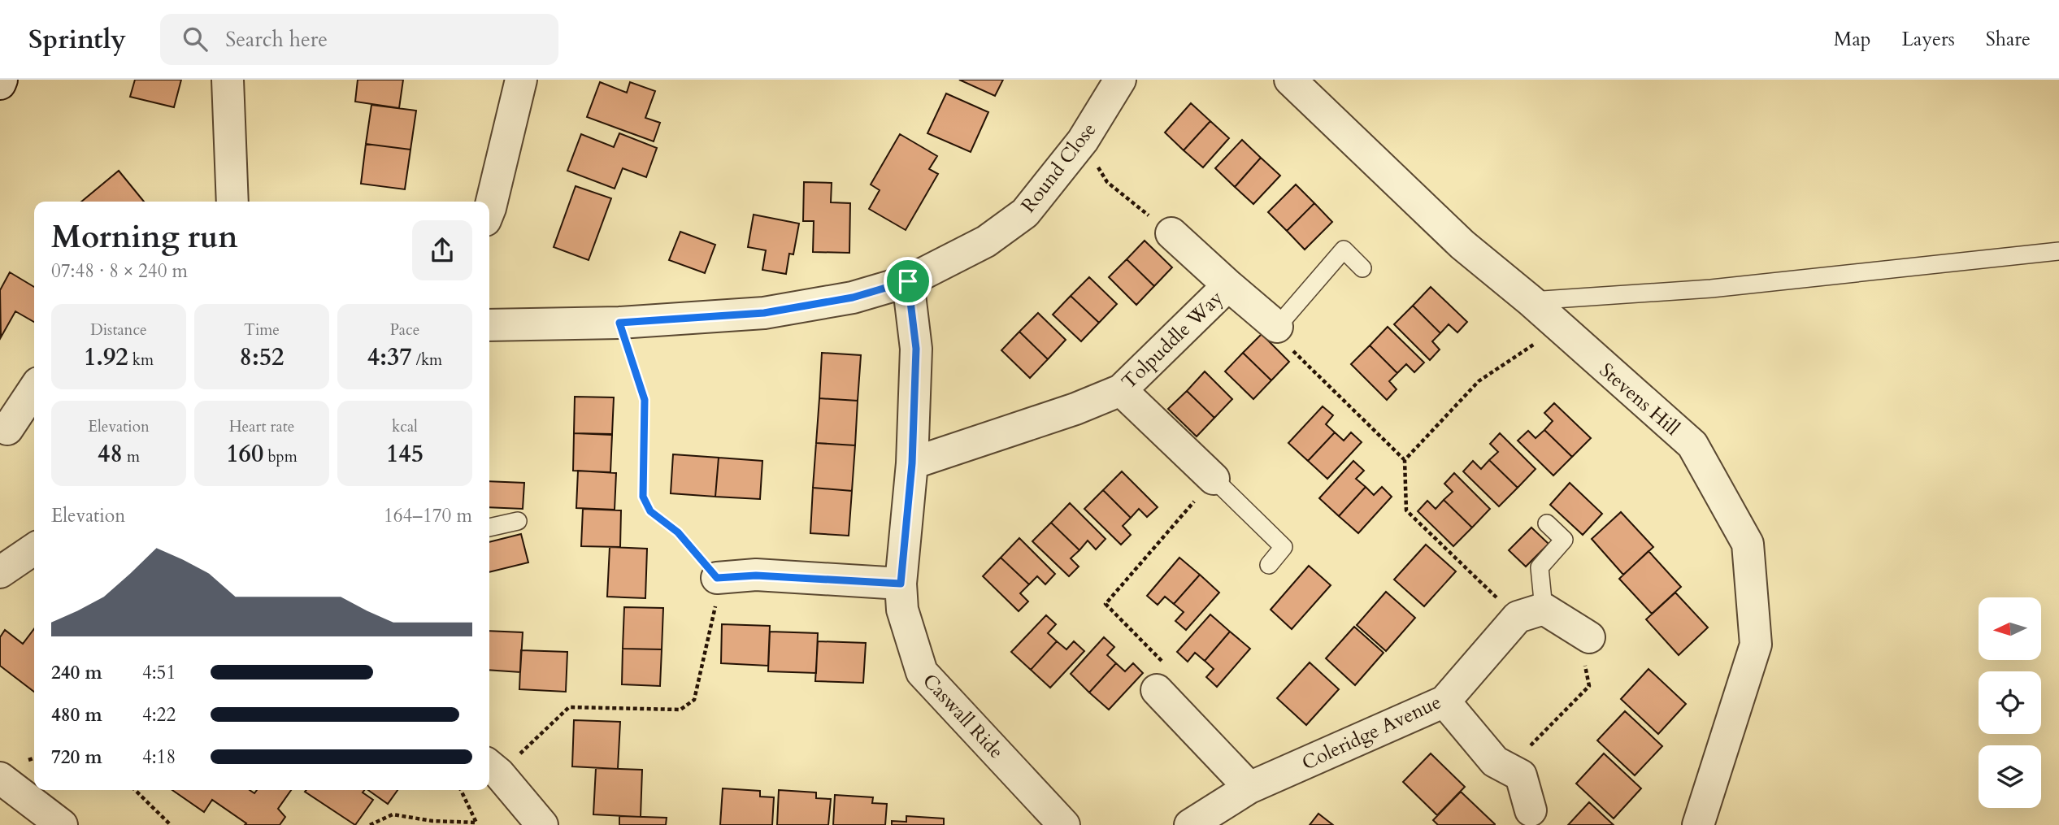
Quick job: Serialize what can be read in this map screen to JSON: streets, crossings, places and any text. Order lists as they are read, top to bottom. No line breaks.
{"streets":{"street":["Round Close","Tolpuddle Way","Stevens Hill","Caswall Ride","Coleridge Avenue"]},"crossings":[["Round Close","Caswall Ride"],["Tolpuddle Way","Caswall Ride"]],"north":"left","page":{"header":"Sprintly","search":"Search here","nav":["Map","Layers","Share"],"heading":["Morning run","07:48 · 8 × 240 m"],"stats":[["Distance","1.92 km"],["Time","8:52"],["Pace","4:37 /km"],["Elevation","48 m"],["Heart rate","160 bpm"],["kcal","145"]],"chart":["Elevation","164–170 m"],"list":[{"name":"240 m","note":"4:51"},{"name":"480 m","note":"4:22"},{"name":"720 m","note":"4:18"}]}}
